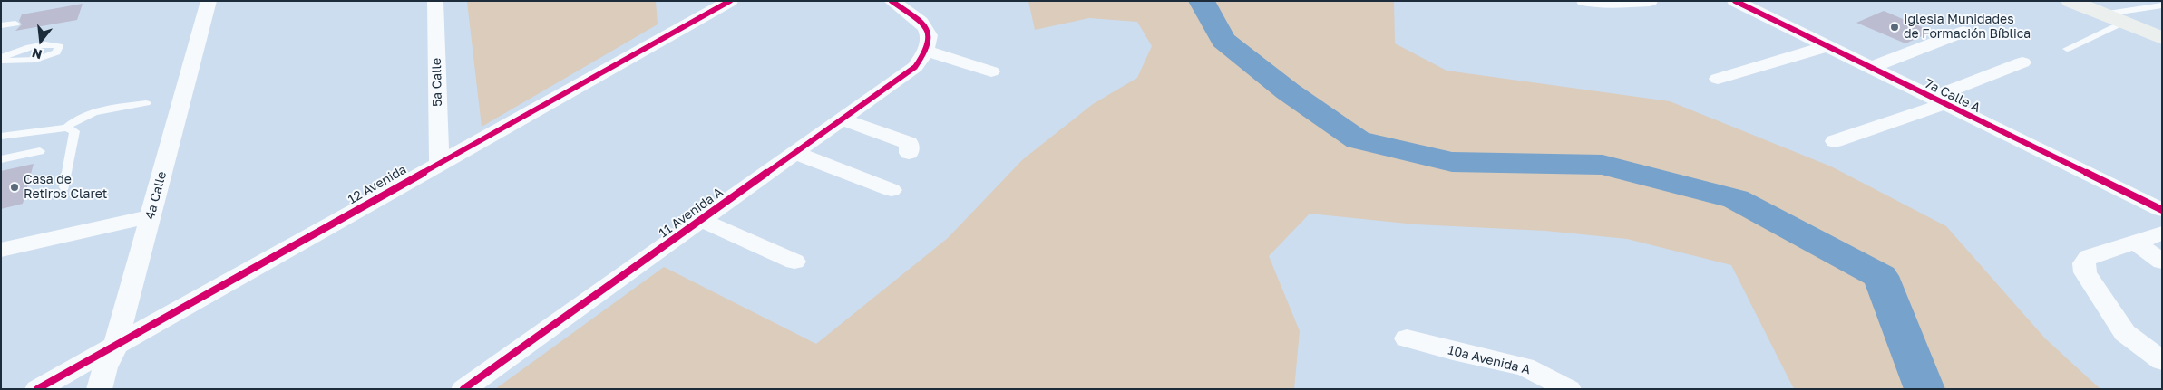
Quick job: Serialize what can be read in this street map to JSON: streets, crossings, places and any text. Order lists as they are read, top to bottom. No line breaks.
{"streets":{"street":["5a Calle","7a Calle A","12 Avenida","4a Calle","11 Avenida A","10a Avenida A"]},"crossings":[["5a Calle","12 Avenida"],["12 Avenida","4a Calle"]],"places":["Iglesia Munidades de Formación Bíblica","Casa de Retiros Claret"],"north":"bottom"}
